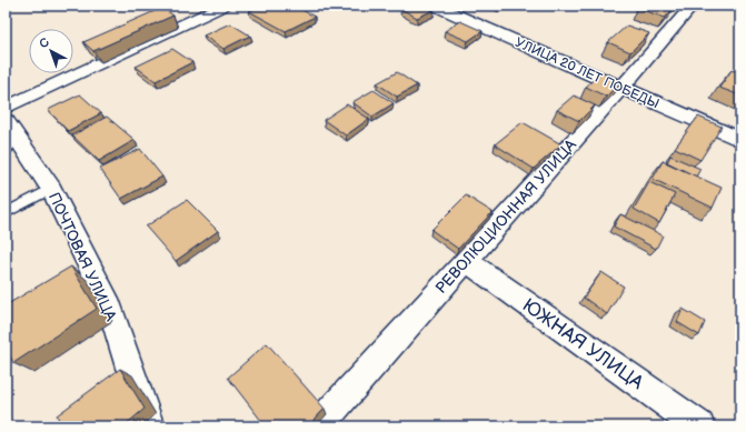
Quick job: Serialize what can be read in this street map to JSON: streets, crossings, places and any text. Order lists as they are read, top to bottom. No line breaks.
{"streets":{"street":["УЛИЦА 20 ЛЕТ ПОБЕДЫ","РЕВОЛЮЦИОННАЯ УЛИЦА","ПОЧТОВАЯ УЛИЦА","ЮЖНАЯ УЛИЦА"]},"crossings":[["УЛИЦА 20 ЛЕТ ПОБЕДЫ","РЕВОЛЮЦИОННАЯ УЛИЦА"],["РЕВОЛЮЦИОННАЯ УЛИЦА","ЮЖНАЯ УЛИЦА"]],"north":"top left"}
